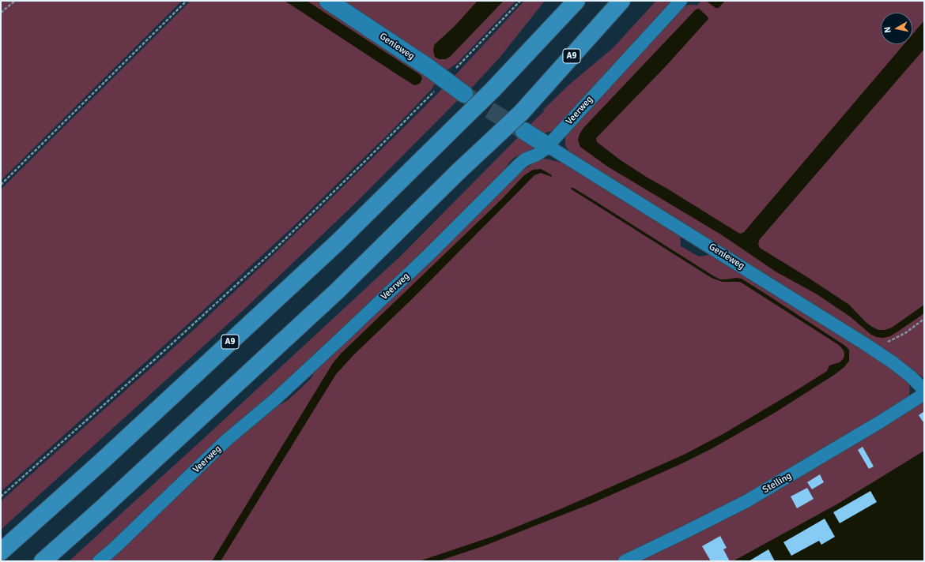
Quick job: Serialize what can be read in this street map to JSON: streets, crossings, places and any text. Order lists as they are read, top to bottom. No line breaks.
{"streets":{"highway":["A9"],"street":["Genieweg","Veerweg","Stelling"]},"crossings":[["Genieweg","Veerweg"]],"north":"left"}
